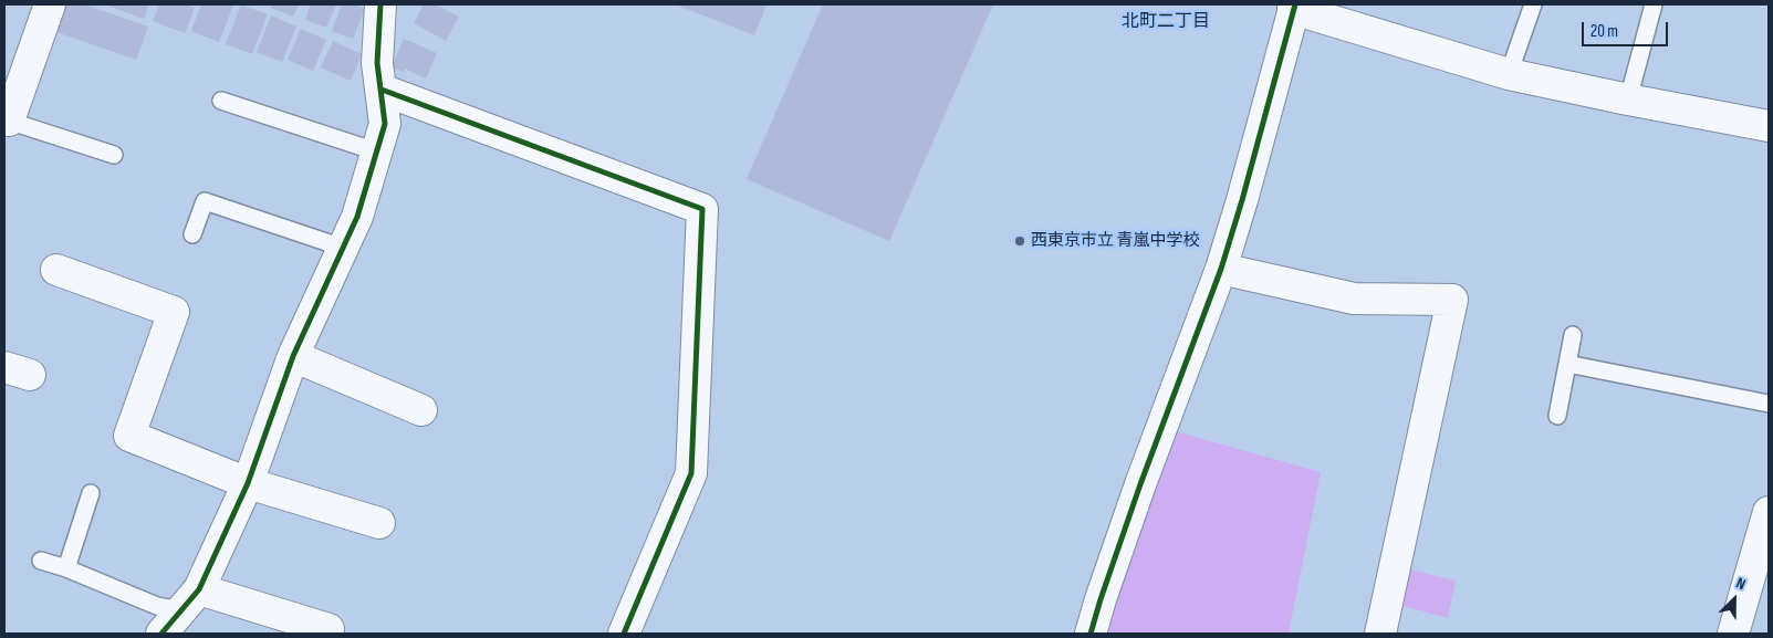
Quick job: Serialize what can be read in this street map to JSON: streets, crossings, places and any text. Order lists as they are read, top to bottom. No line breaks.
{"districts":["北町二丁目"],"places":["西東京市立 青嵐中学校"],"scale_bar":"20 m","north":"top right"}
